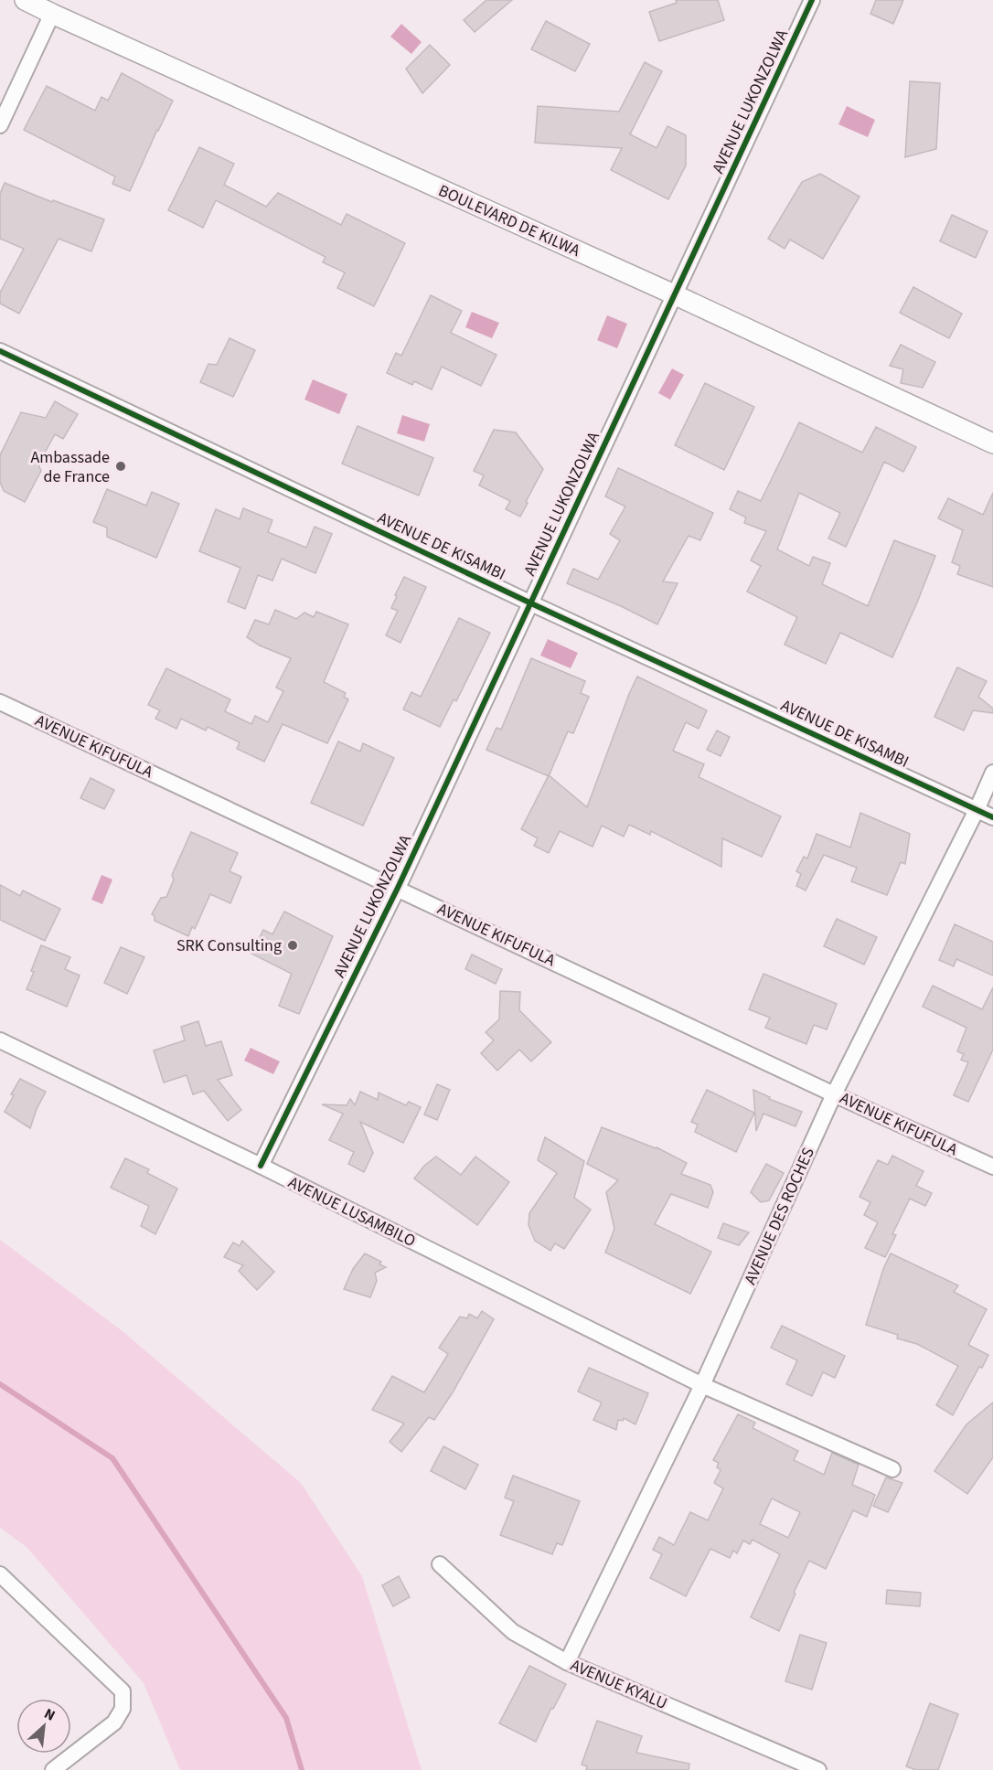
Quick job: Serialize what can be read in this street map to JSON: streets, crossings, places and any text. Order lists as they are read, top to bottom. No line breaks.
{"streets":{"street":["AVENUE LUKONZOLWA","BOULEVARD DE KILWA","AVENUE DE KISAMBI","AVENUE KIFUFULA","AVENUE LUSAMBILO","AVENUE DES ROCHES","AVENUE KYALU"]},"crossings":[["AVENUE LUKONZOLWA","BOULEVARD DE KILWA"],["AVENUE LUKONZOLWA","AVENUE DE KISAMBI"],["AVENUE LUKONZOLWA","AVENUE KIFUFULA"],["AVENUE LUKONZOLWA","AVENUE LUSAMBILO"],["AVENUE DE KISAMBI","AVENUE DES ROCHES"],["AVENUE KIFUFULA","AVENUE DES ROCHES"],["AVENUE LUSAMBILO","AVENUE DES ROCHES"],["AVENUE DES ROCHES","AVENUE KYALU"]],"places":["Ambassade de France","SRK Consulting"],"north":"top right"}
